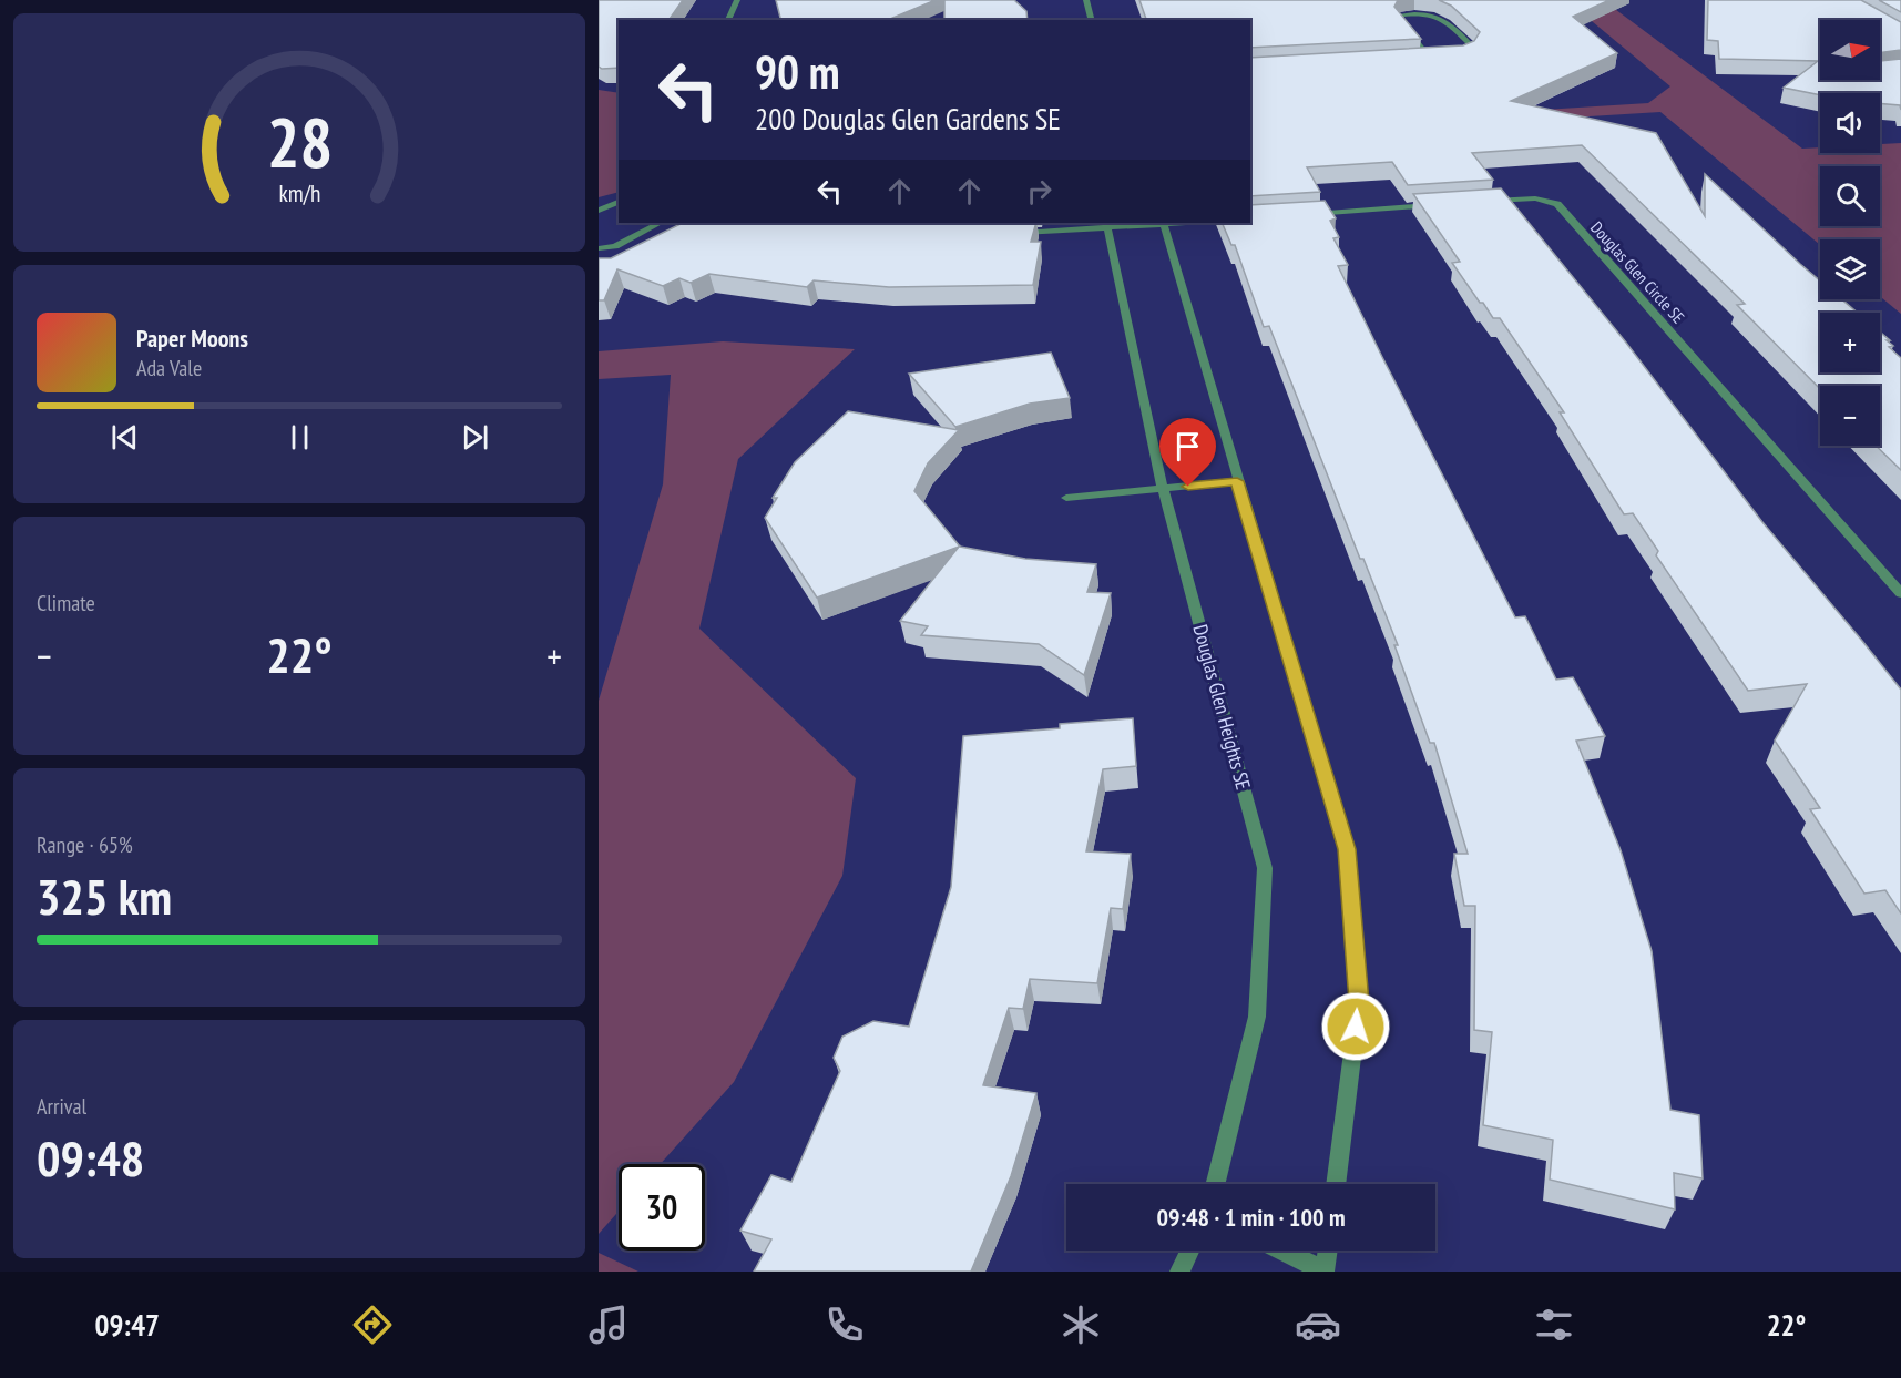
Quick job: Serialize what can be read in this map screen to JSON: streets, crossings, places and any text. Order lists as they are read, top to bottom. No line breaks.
{"streets":{"street":["Douglas Glen Circle SE","Douglas Glen Heights SE"]},"north":"right","page":{"map_buttons":["+","−"],"turn":["90 m","200 Douglas Glen Gardens SE"],"song":["Paper Moons","Ada Vale"],"tile":["Climate",["Range · 65%","325 km"],["Arrival","09:48"]],"heat":["−","22°","+"],"limit":"30","trip":"09:48 · 1 min · 100 m","tabs":["09:47","22°"],"gauge":["28","km/h"]}}
